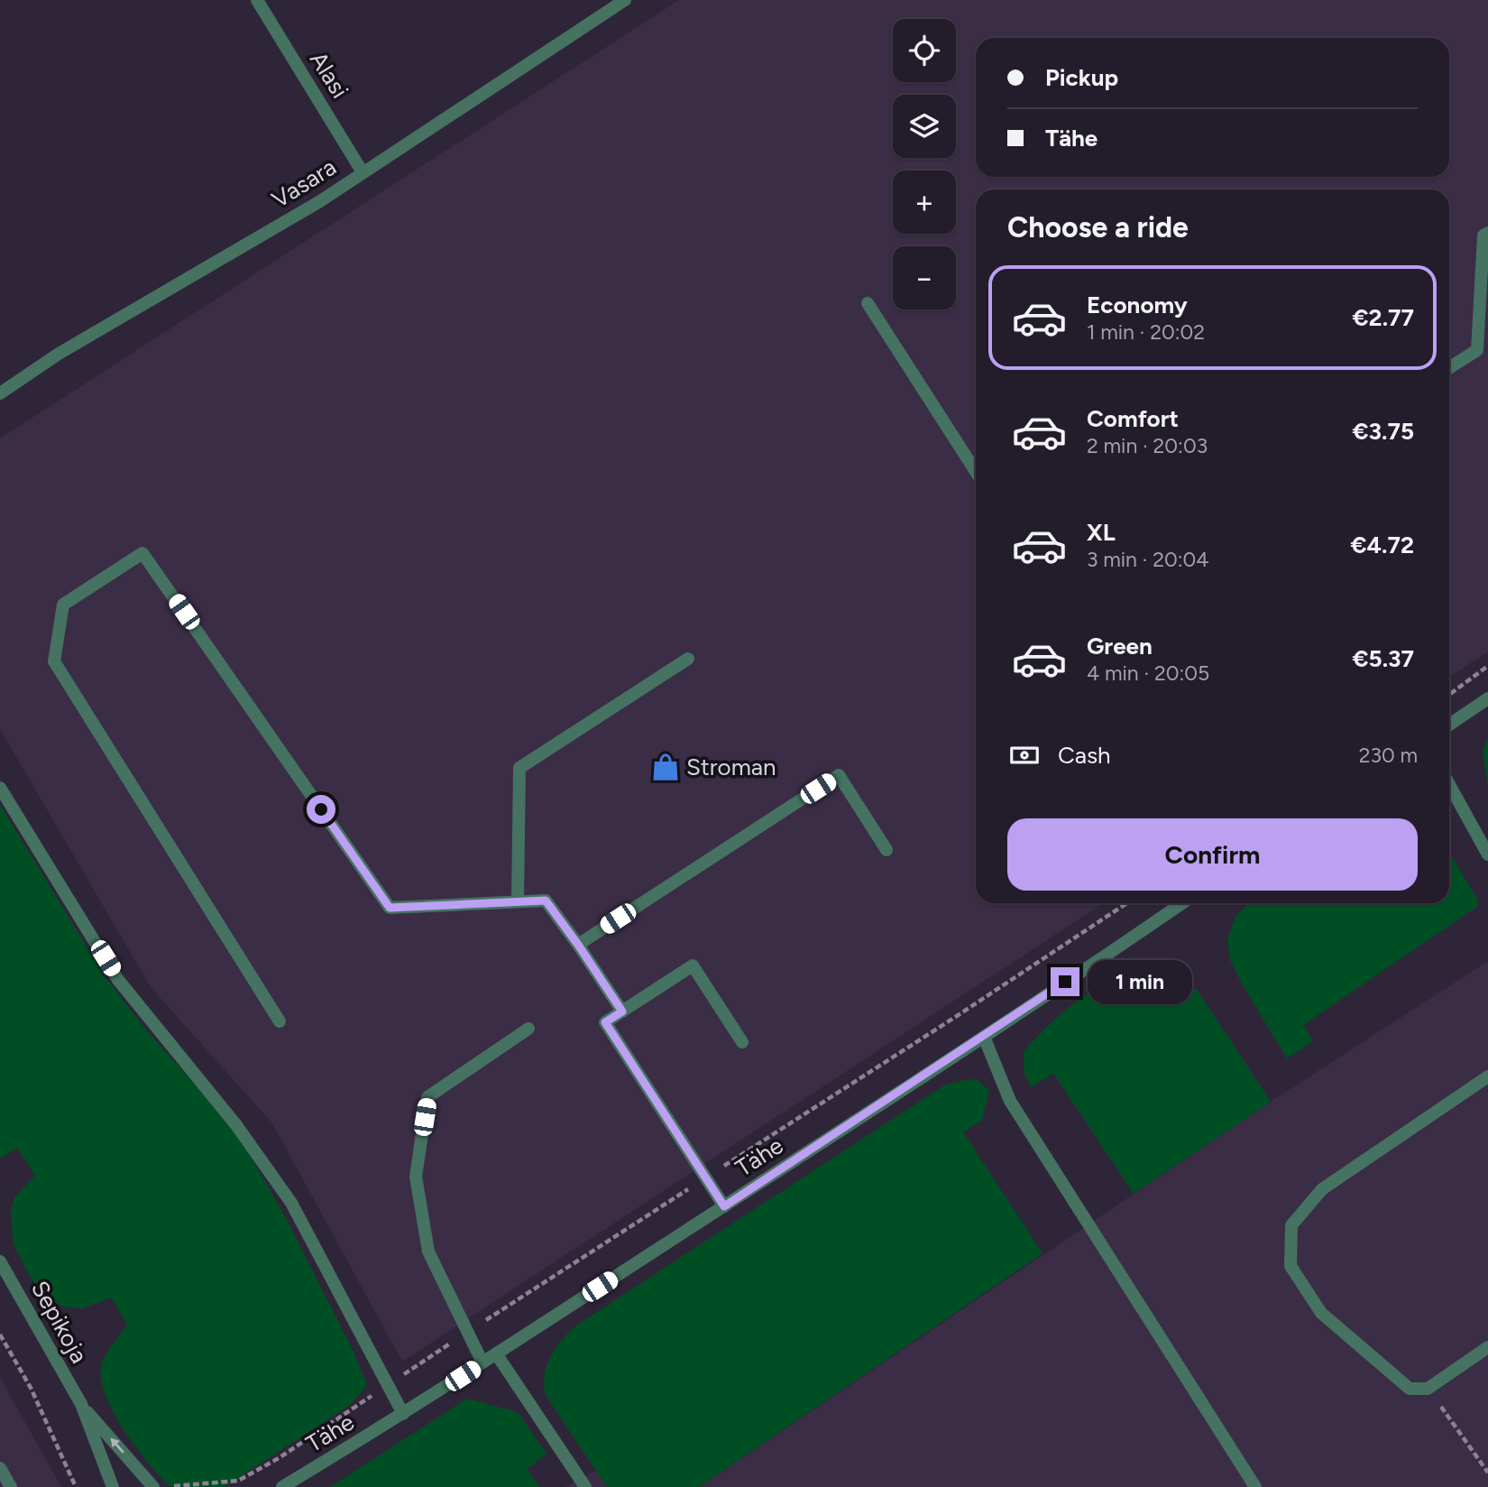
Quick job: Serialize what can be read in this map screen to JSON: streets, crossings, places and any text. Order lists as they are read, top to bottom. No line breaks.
{"streets":{"street":["Alasi","Vasara","Tähe","Sepikoja"]},"crossings":[["Alasi","Vasara"]],"places":{"shop":["Stroman"]},"page":{"map_buttons":["+","−"],"banner":["Pickup","Tähe"],"heading":"Choose a ride","list":[{"name":"Economy","note":"1 min · 20:02","value":"€2.77"},{"name":"Comfort","note":"2 min · 20:03","value":"€3.75"},{"name":"XL","note":"3 min · 20:04","value":"€4.72"},{"name":"Green","note":"4 min · 20:05","value":"€5.37"}],"pay":["Cash","230 m"],"buttons":"Confirm","bubble":"1 min"}}
